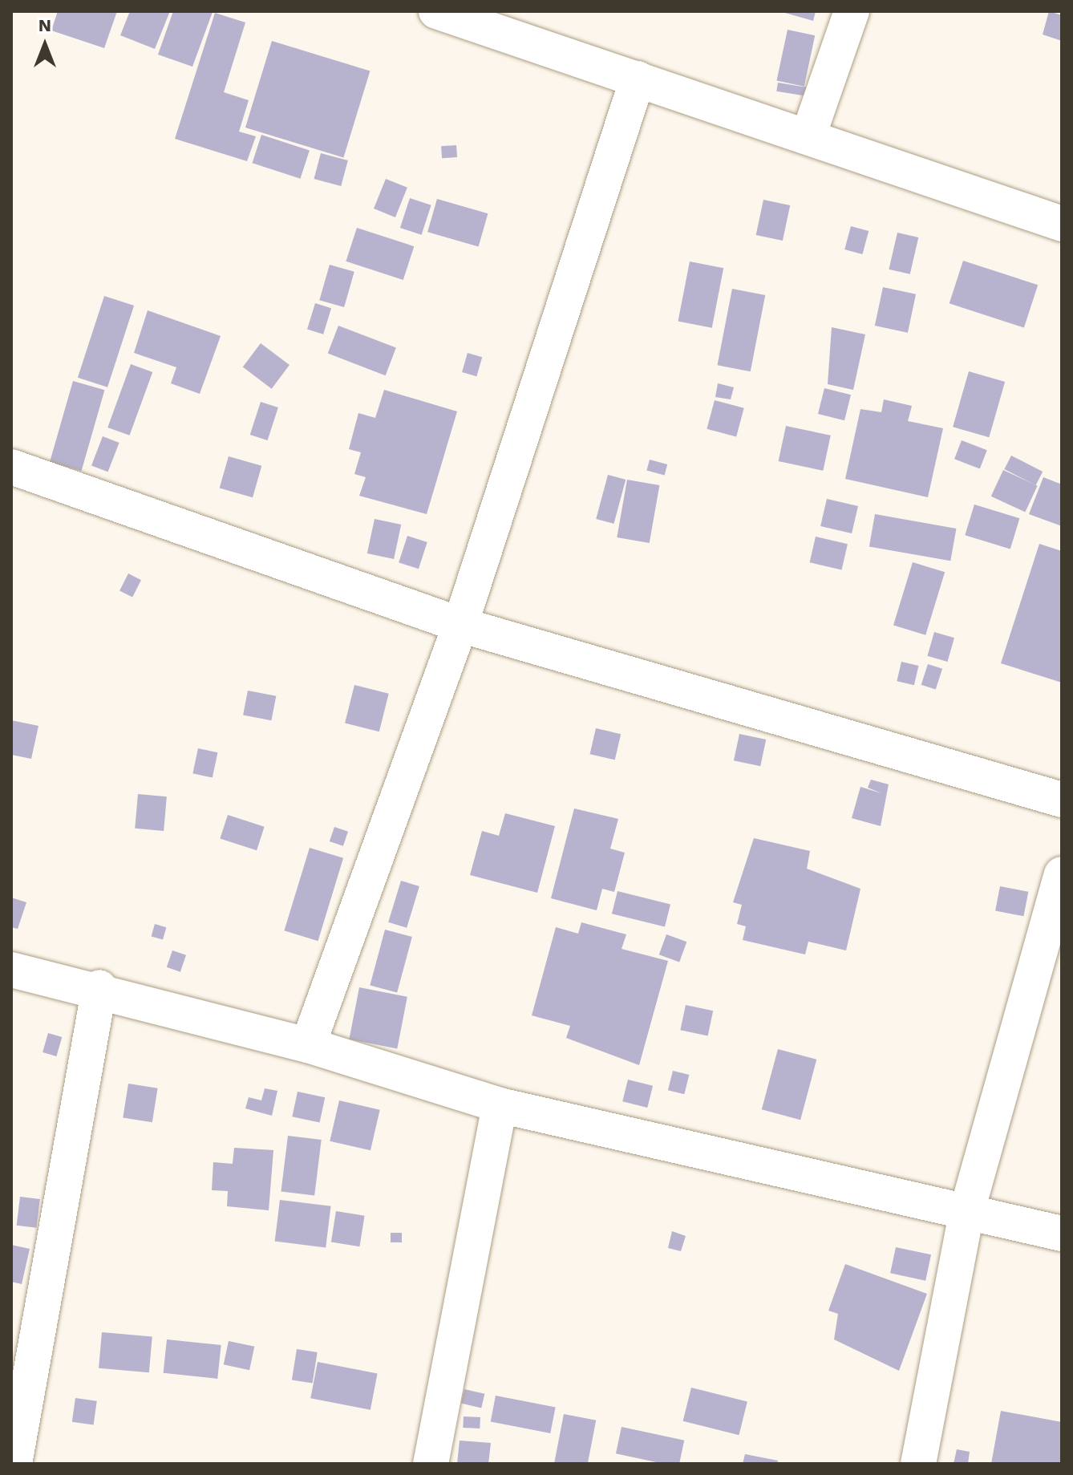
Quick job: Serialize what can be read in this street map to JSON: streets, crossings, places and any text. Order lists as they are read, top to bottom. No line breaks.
{"north":"top"}
